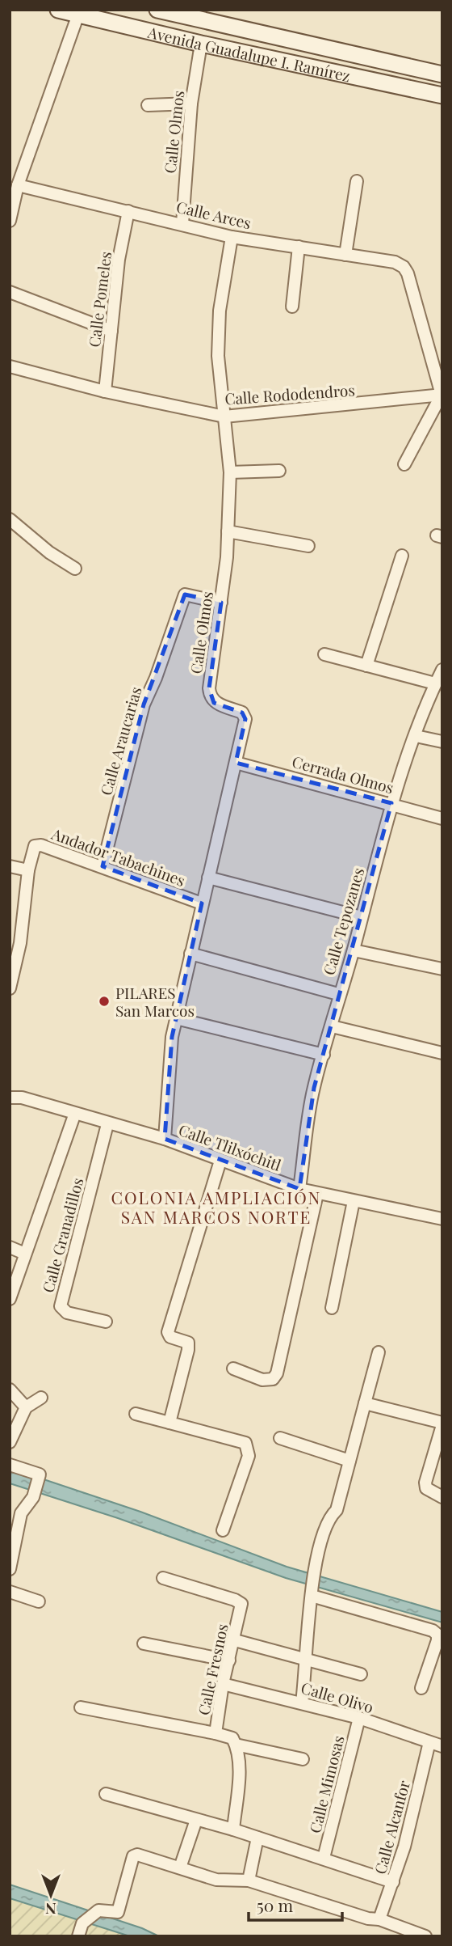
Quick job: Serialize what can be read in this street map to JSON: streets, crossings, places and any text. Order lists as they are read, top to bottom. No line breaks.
{"streets":{"main road":["Avenida Guadalupe I. Ramírez"],"street":["Calle Olmos","Calle Arces","Calle Pomeles","Calle Rododendros","Calle Araucarias","Cerrada Olmos","Andador Tabachines","Calle Tepozanes","Calle Tlilxóchitl","Calle Granadillos","Calle Fresnos","Calle Olivo","Calle Mimosas","Calle Alcanfor"]},"crossings":[["Avenida Guadalupe I. Ramírez","Calle Olmos"],["Calle Olmos","Calle Arces"],["Calle Olmos","Calle Rododendros"],["Calle Olmos","Calle Araucarias"],["Calle Olmos","Cerrada Olmos"],["Calle Olmos","Andador Tabachines"],["Calle Olmos","Calle Tlilxóchitl"],["Calle Arces","Calle Pomeles"],["Calle Arces","Calle Rododendros"],["Calle Pomeles","Calle Rododendros"],["Calle Araucarias","Andador Tabachines"],["Cerrada Olmos","Calle Tepozanes"],["Calle Tepozanes","Calle Tlilxóchitl"],["Calle Tlilxóchitl","Calle Granadillos"],["Calle Fresnos","Calle Olivo"],["Calle Olivo","Calle Mimosas"],["Calle Olivo","Calle Alcanfor"],["Calle Mimosas","Calle Alcanfor"]],"districts":["COLONIA AMPLIACIÓN SAN MARCOS NORTE"],"places":["PILARES San Marcos"],"scale_bar":"50 m","north":"bottom"}
